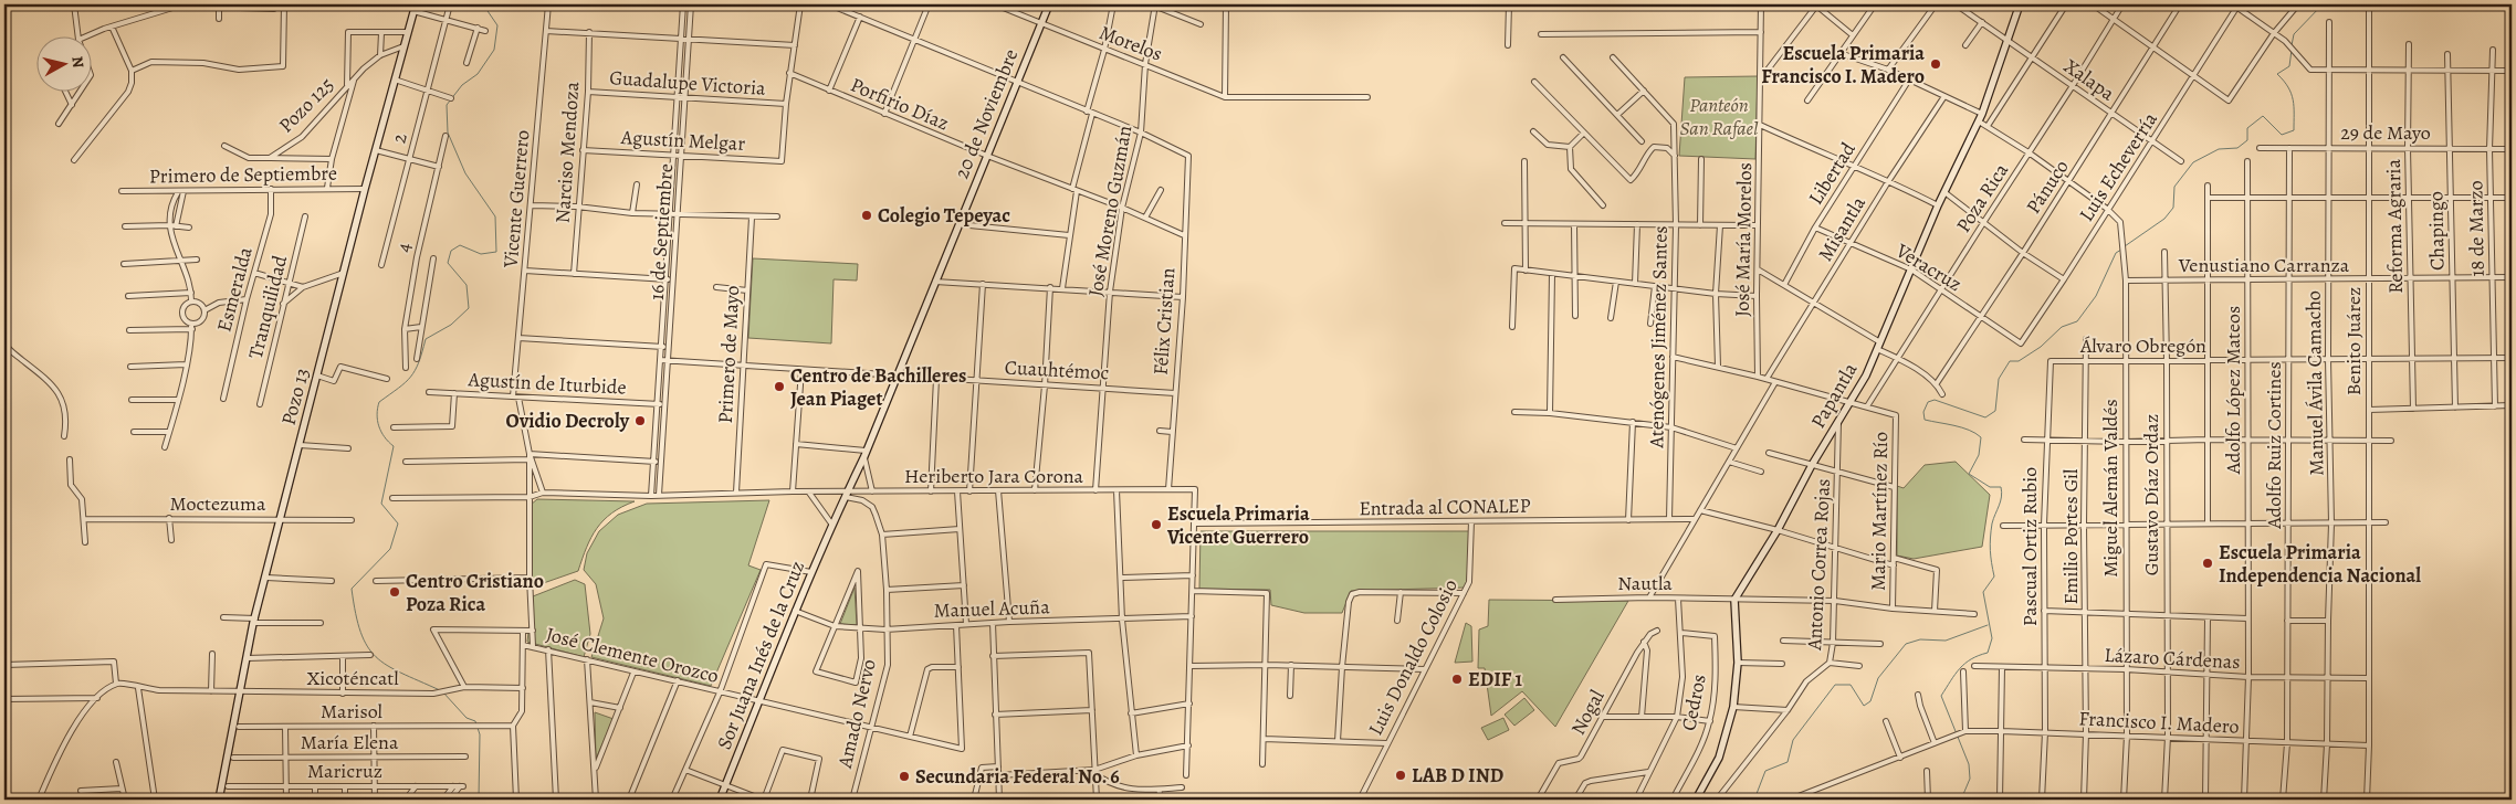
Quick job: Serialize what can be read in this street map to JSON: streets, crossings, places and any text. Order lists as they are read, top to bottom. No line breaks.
{"streets":{"main road":["20 de Noviembre","Papantla","Pozo 13","Sor Juana Inés de la Cruz"],"street":["Morelos","Xalapa","Guadalupe Victoria","Porfirio Díaz","Pozo 125","29 de Mayo","2","Agustín Melgar","Narciso Mendoza","Luis Echeverría","Libertad","Primero de Septiembre","Pánuco","Poza Rica","Vicente Guerrero","José Moreno Guzmán","Reforma Agraria","Misantla","18 de Marzo","Chapingo","16 de Septiembre","José María Morelos","4","Venustiano Carranza","Veracruz","Esmeralda","Tranquilidad","Félix Cristian","Atenógenes Jiménez Santes","Benito Juárez","Álvaro Obregón","Primero de Mayo","Cuauhtémoc","Agustín de Iturbide","Manuel Ávila Camacho","Adolfo López Mateos","Adolfo Ruiz Cortines","Heriberto Jara Corona","Miguel Alemán Valdés","Gustavo Díaz Ordaz","Moctezuma","Entrada al CONALEP","Mario Martínez Río","Emilio Portes Gil","Pascual Ortiz Rubio","Antonio Correa Rojas","Nautla","Manuel Acuña","José Clemente Orozco","Luis Donaldo Colosio","Lázaro Cárdenas","Xicoténcatl","Cedros","Marisol","Nogal","Amado Nervo","Francisco I. Madero","María Elena","Maricruz"]},"crossings":[["Morelos","20 de Noviembre"],["Morelos","José Moreno Guzmán"],["Xalapa","Luis Echeverría"],["Xalapa","Pánuco"],["Xalapa","Poza Rica"],["Xalapa","Papantla"],["Guadalupe Victoria","Agustín Melgar"],["Guadalupe Victoria","Narciso Mendoza"],["Guadalupe Victoria","16 de Septiembre"],["Porfirio Díaz","20 de Noviembre"],["Porfirio Díaz","José Moreno Guzmán"],["Porfirio Díaz","Félix Cristian"],["Pozo 125","Pozo 13"],["20 de Noviembre","Cuauhtémoc"],["20 de Noviembre","Heriberto Jara Corona"],["20 de Noviembre","Sor Juana Inés de la Cruz"],["20 de Noviembre","Amado Nervo"],["29 de Mayo","Reforma Agraria"],["29 de Mayo","18 de Marzo"],["29 de Mayo","Chapingo"],["29 de Mayo","Benito Juárez"],["29 de Mayo","Manuel Ávila Camacho"],["29 de Mayo","Adolfo Ruiz Cortines"],["Agustín Melgar","Narciso Mendoza"],["Agustín Melgar","16 de Septiembre"],["Luis Echeverría","Veracruz"],["Luis Echeverría","Miguel Alemán Valdés"],["Libertad","Veracruz"],["Primero de Septiembre","Esmeralda"],["Primero de Septiembre","Pozo 13"],["Pánuco","Veracruz"],["Poza Rica","Veracruz"],["Poza Rica","Mario Martínez Río"],["Vicente Guerrero","Agustín de Iturbide"],["Vicente Guerrero","Heriberto Jara Corona"],["Vicente Guerrero","José Clemente Orozco"],["José Moreno Guzmán","Félix Cristian"],["José Moreno Guzmán","Cuauhtémoc"],["José Moreno Guzmán","Heriberto Jara Corona"],["Reforma Agraria","Venustiano Carranza"],["Reforma Agraria","Álvaro Obregón"],["Misantla","Veracruz"],["18 de Marzo","Venustiano Carranza"],["18 de Marzo","Álvaro Obregón"],["Chapingo","Venustiano Carranza"],["Chapingo","Álvaro Obregón"],["16 de Septiembre","Cuauhtémoc"],["16 de Septiembre","Agustín de Iturbide"],["16 de Septiembre","Heriberto Jara Corona"],["Venustiano Carranza","Benito Juárez"],["Venustiano Carranza","Manuel Ávila Camacho"],["Venustiano Carranza","Adolfo López Mateos"],["Venustiano Carranza","Adolfo Ruiz Cortines"],["Venustiano Carranza","Miguel Alemán Valdés"],["Venustiano Carranza","Gustavo Díaz Ordaz"],["Veracruz","Papantla"],["Félix Cristian","Cuauhtémoc"],["Félix Cristian","Heriberto Jara Corona"],["Atenógenes Jiménez Santes","Entrada al CONALEP"],["Benito Juárez","Álvaro Obregón"],["Benito Juárez","Lázaro Cárdenas"],["Benito Juárez","Francisco I. Madero"],["Álvaro Obregón","Manuel Ávila Camacho"],["Álvaro Obregón","Adolfo López Mateos"],["Álvaro Obregón","Adolfo Ruiz Cortines"],["Álvaro Obregón","Miguel Alemán Valdés"],["Álvaro Obregón","Gustavo Díaz Ordaz"],["Álvaro Obregón","Emilio Portes Gil"],["Álvaro Obregón","Pascual Ortiz Rubio"],["Primero de Mayo","Cuauhtémoc"],["Primero de Mayo","Heriberto Jara Corona"],["Manuel Ávila Camacho","Lázaro Cárdenas"],["Manuel Ávila Camacho","Francisco I. Madero"],["Adolfo López Mateos","Lázaro Cárdenas"],["Adolfo López Mateos","Francisco I. Madero"],["Papantla","Antonio Correa Rojas"],["Papantla","Nautla"],["Pozo 13","Moctezuma"],["Pozo 13","Xicoténcatl"],["Adolfo Ruiz Cortines","Lázaro Cárdenas"],["Adolfo Ruiz Cortines","Francisco I. Madero"],["Heriberto Jara Corona","Entrada al CONALEP"],["Heriberto Jara Corona","Sor Juana Inés de la Cruz"],["Heriberto Jara Corona","Amado Nervo"],["Miguel Alemán Valdés","Lázaro Cárdenas"],["Miguel Alemán Valdés","Francisco I. Madero"],["Gustavo Díaz Ordaz","Lázaro Cárdenas"],["Gustavo Díaz Ordaz","Francisco I. Madero"],["Entrada al CONALEP","Luis Donaldo Colosio"],["Mario Martínez Río","Nautla"],["Emilio Portes Gil","Lázaro Cárdenas"],["Emilio Portes Gil","Francisco I. Madero"],["Pascual Ortiz Rubio","Lázaro Cárdenas"],["Pascual Ortiz Rubio","Francisco I. Madero"],["Antonio Correa Rojas","Nautla"],["Manuel Acuña","Sor Juana Inés de la Cruz"],["Manuel Acuña","Amado Nervo"],["José Clemente Orozco","Sor Juana Inés de la Cruz"],["José Clemente Orozco","Xicoténcatl"],["José Clemente Orozco","Amado Nervo"],["Sor Juana Inés de la Cruz","Amado Nervo"]],"parks":["Panteón San Rafael"],"places":["Escuela Primaria Francisco I. Madero","Colegio Tepeyac","Centro de Bachilleres Jean Piaget","Ovidio Decroly","Escuela Primaria Vicente Guerrero","Escuela Primaria Independencia Nacional","Centro Cristiano Poza Rica","EDIF 1","LAB D IND","Secundaria Federal No. 6"],"north":"right"}
